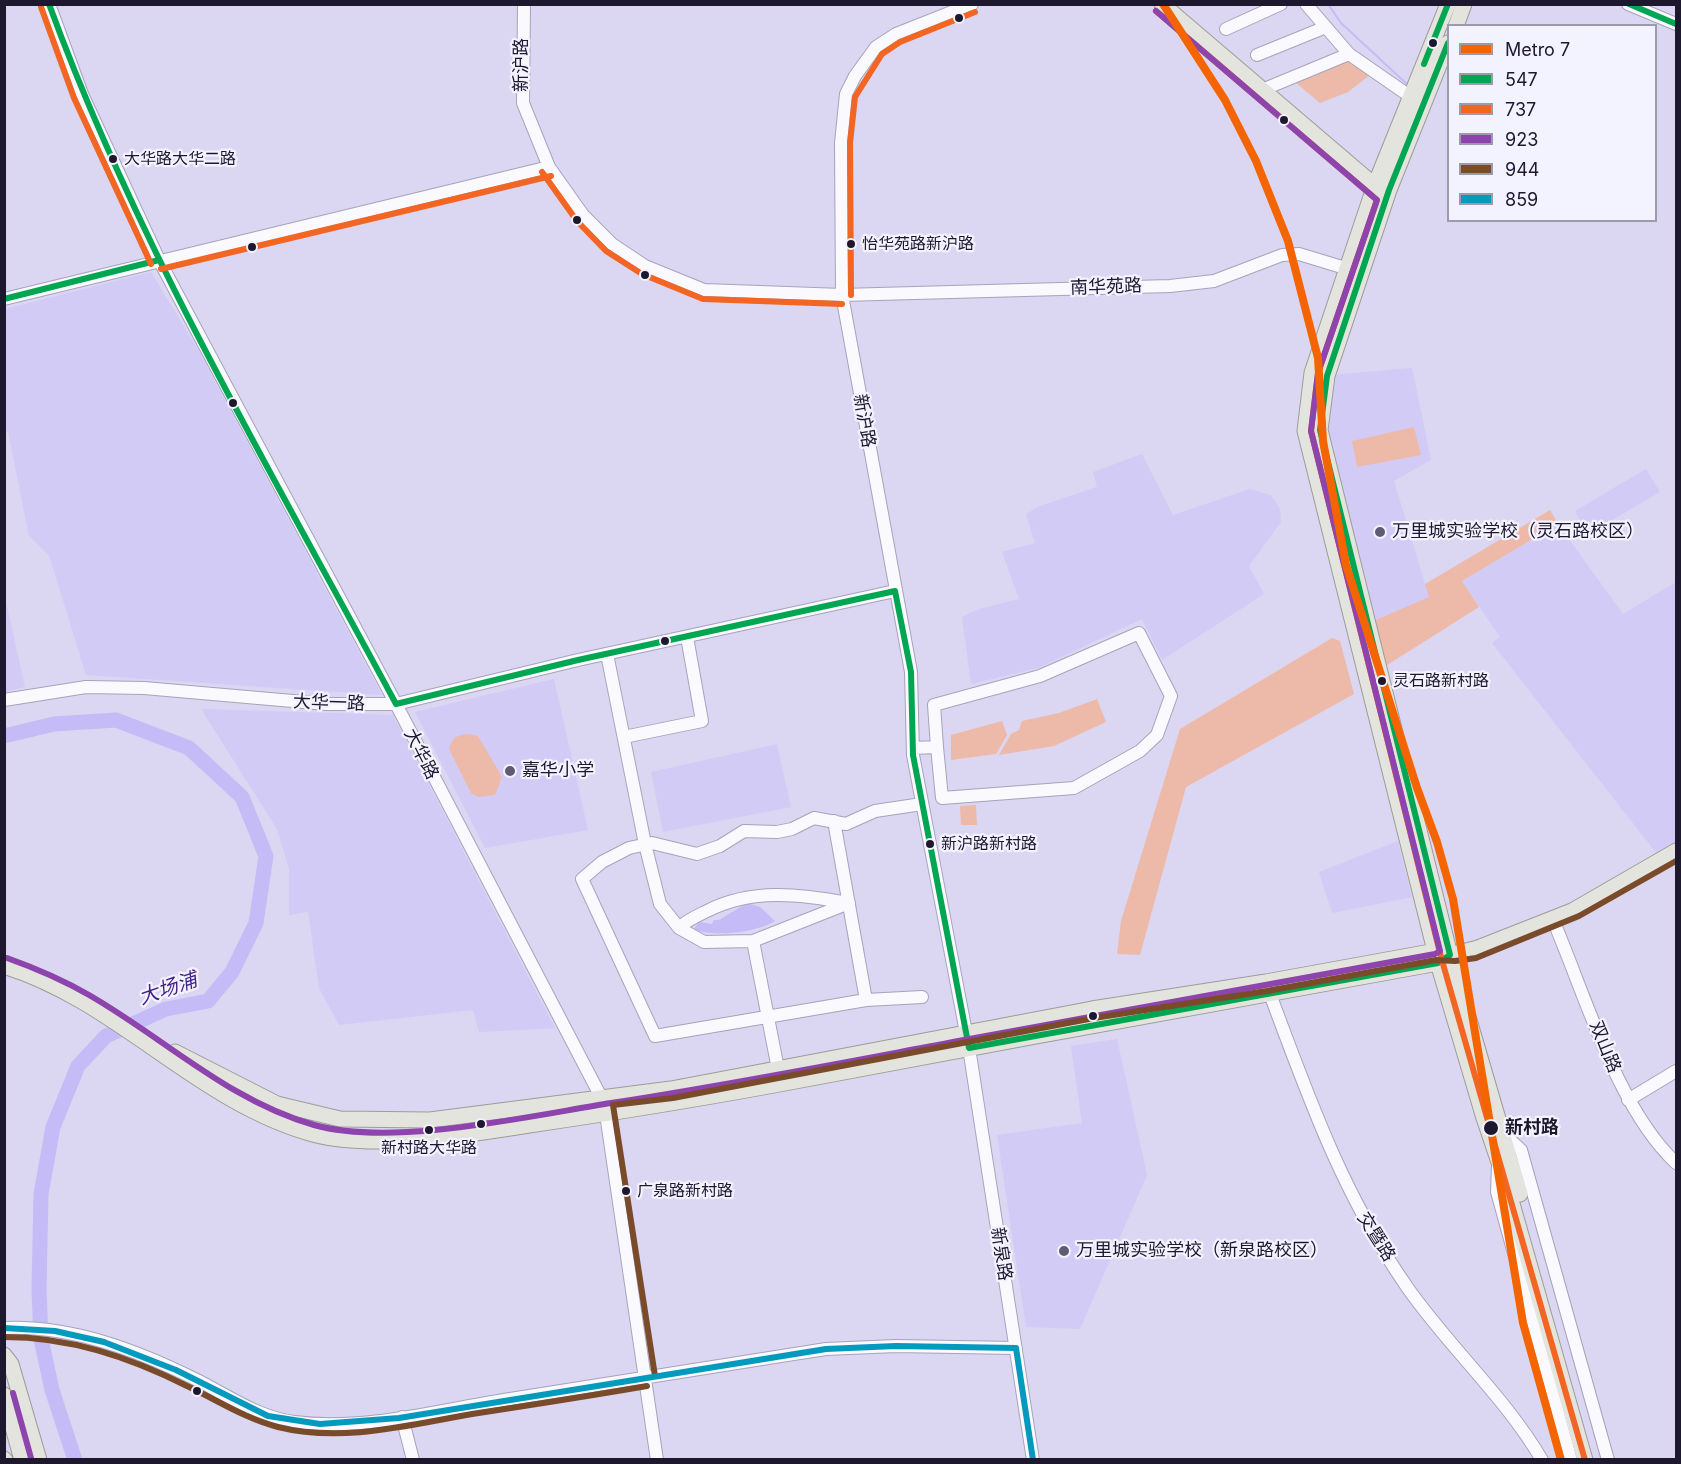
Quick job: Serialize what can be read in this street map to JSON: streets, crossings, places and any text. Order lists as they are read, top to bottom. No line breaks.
{"streets":{"street":["新沪路","南华苑路","大华一路","大华路","双山路","交暨路","新泉路"]},"crossings":[["新沪路","南华苑路"],["新沪路","大华一路"],["新沪路","新泉路"],["大华一路","大华路"]],"water":["大场浦"],"places":["大华路大华二路","怡华苑路新沪路","万里城实验学校（灵石路校区）","灵石路新村路","嘉华小学","新沪路新村路","新村路","新村路大华路","广泉路新村路","万里城实验学校（新泉路校区）"],"lines":["metro line 7","transit line 547","transit line 737","transit line 923","transit line 944","transit line 859"],"legend":["Metro 7","547","737","923","944","859"]}
